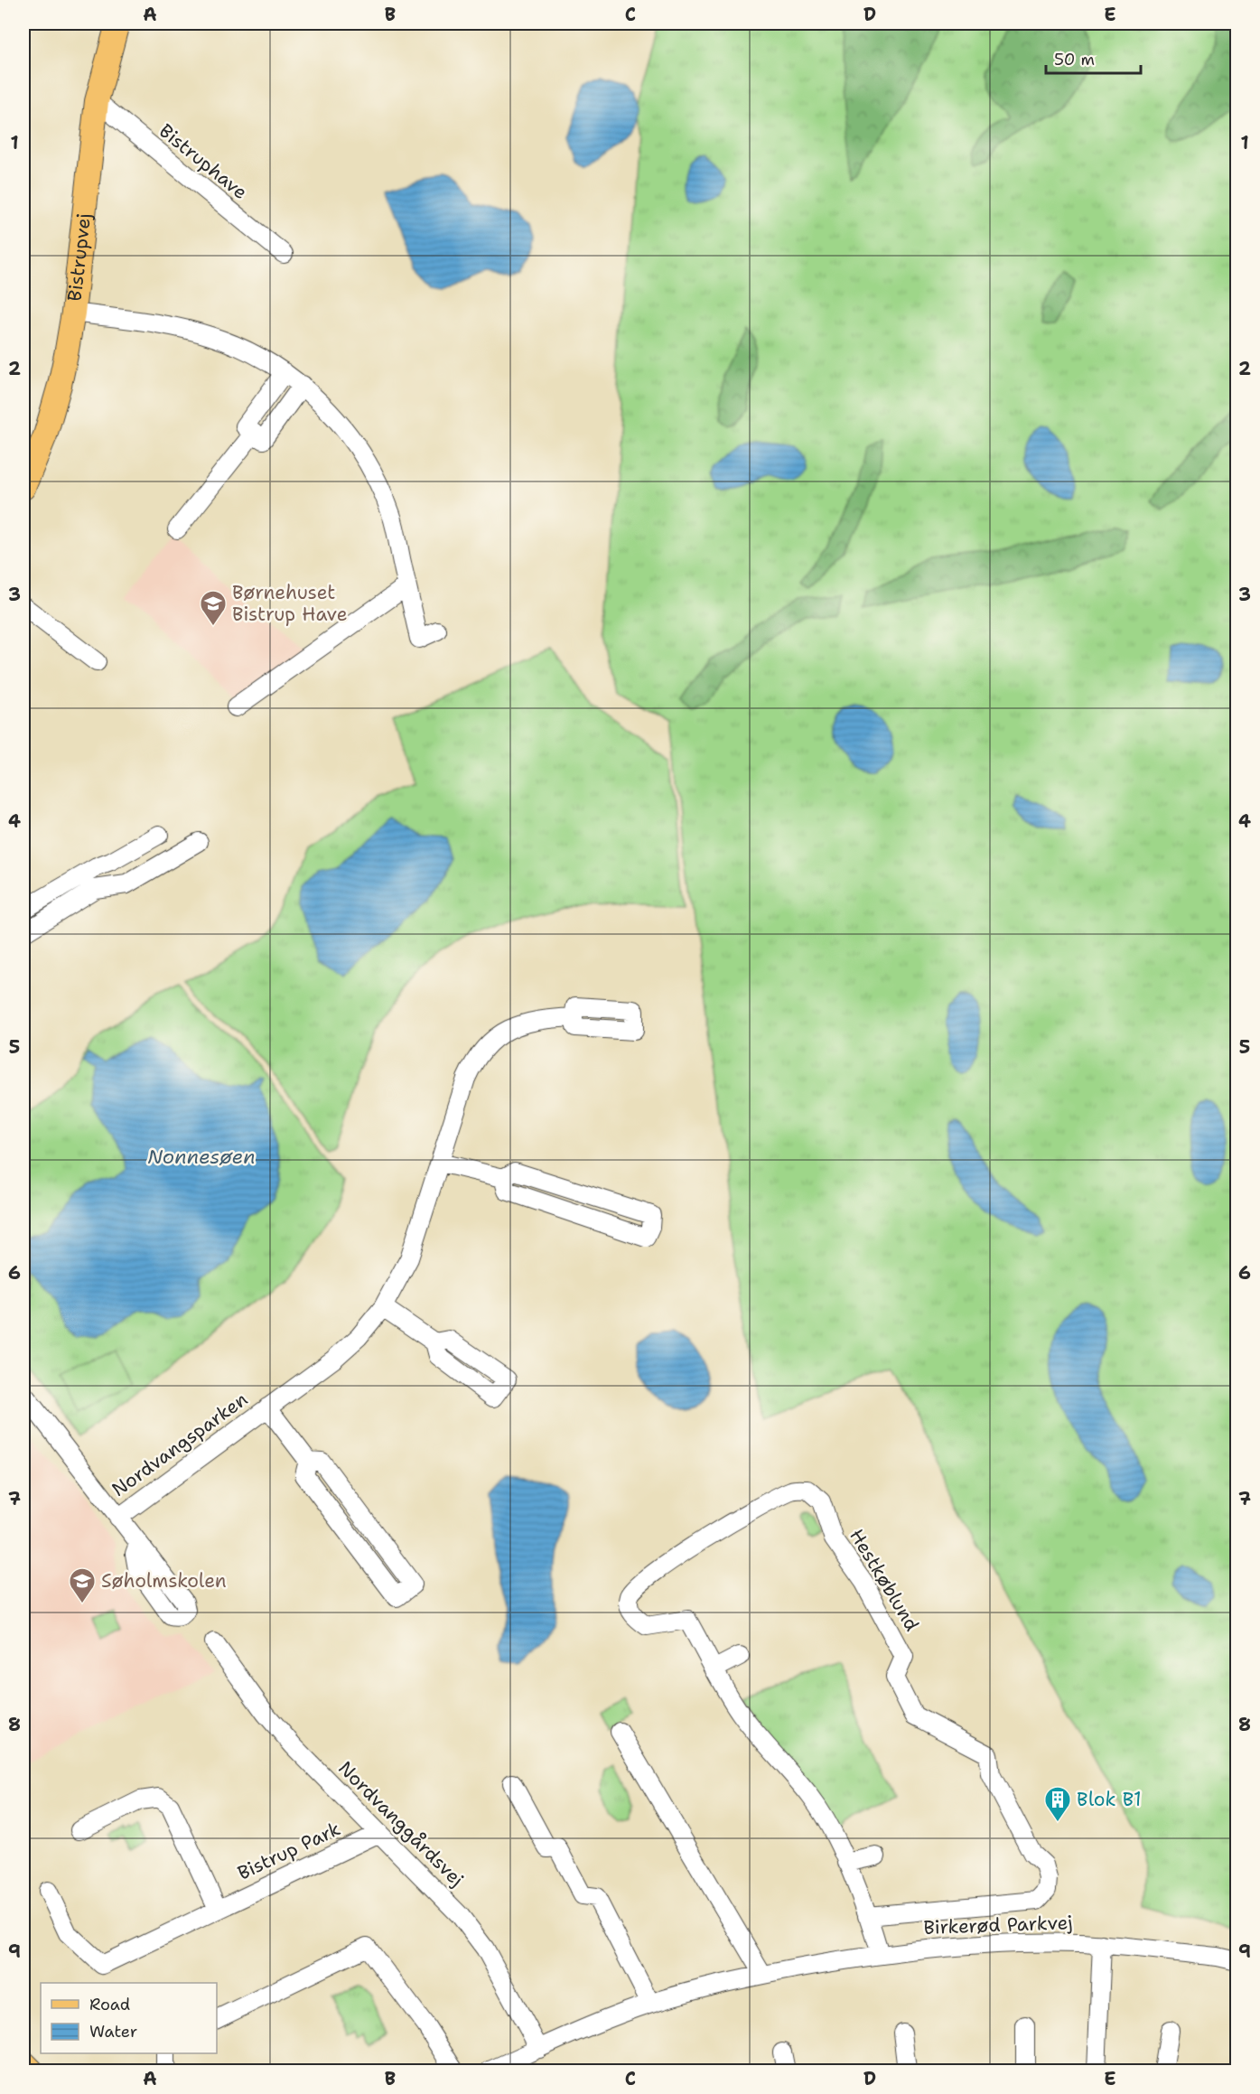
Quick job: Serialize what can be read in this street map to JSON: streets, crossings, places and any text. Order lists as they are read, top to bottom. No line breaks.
{"streets":{"main road":["Bistrupvej"],"street":["Bistruphave","Nordvangsparken","Hestkøblund","Nordvanggårdsvej","Bistrup Park","Birkerød Parkvej"]},"crossings":[["Bistruphave","Bistrupvej"],["Hestkøblund","Birkerød Parkvej"],["Nordvanggårdsvej","Bistrup Park"],["Nordvanggårdsvej","Birkerød Parkvej"]],"water":["Nonnesøen"],"places":{"school or university":["Børnehuset Bistrup Have","Søholmskolen"],"building":["Blok B1"]},"legend":["Road","Water"],"scale_bar":"50 m","grid":{"columns":["A","B","C","D","E"],"rows":["1","2","3","4","5","6","7","8","9"]}}
